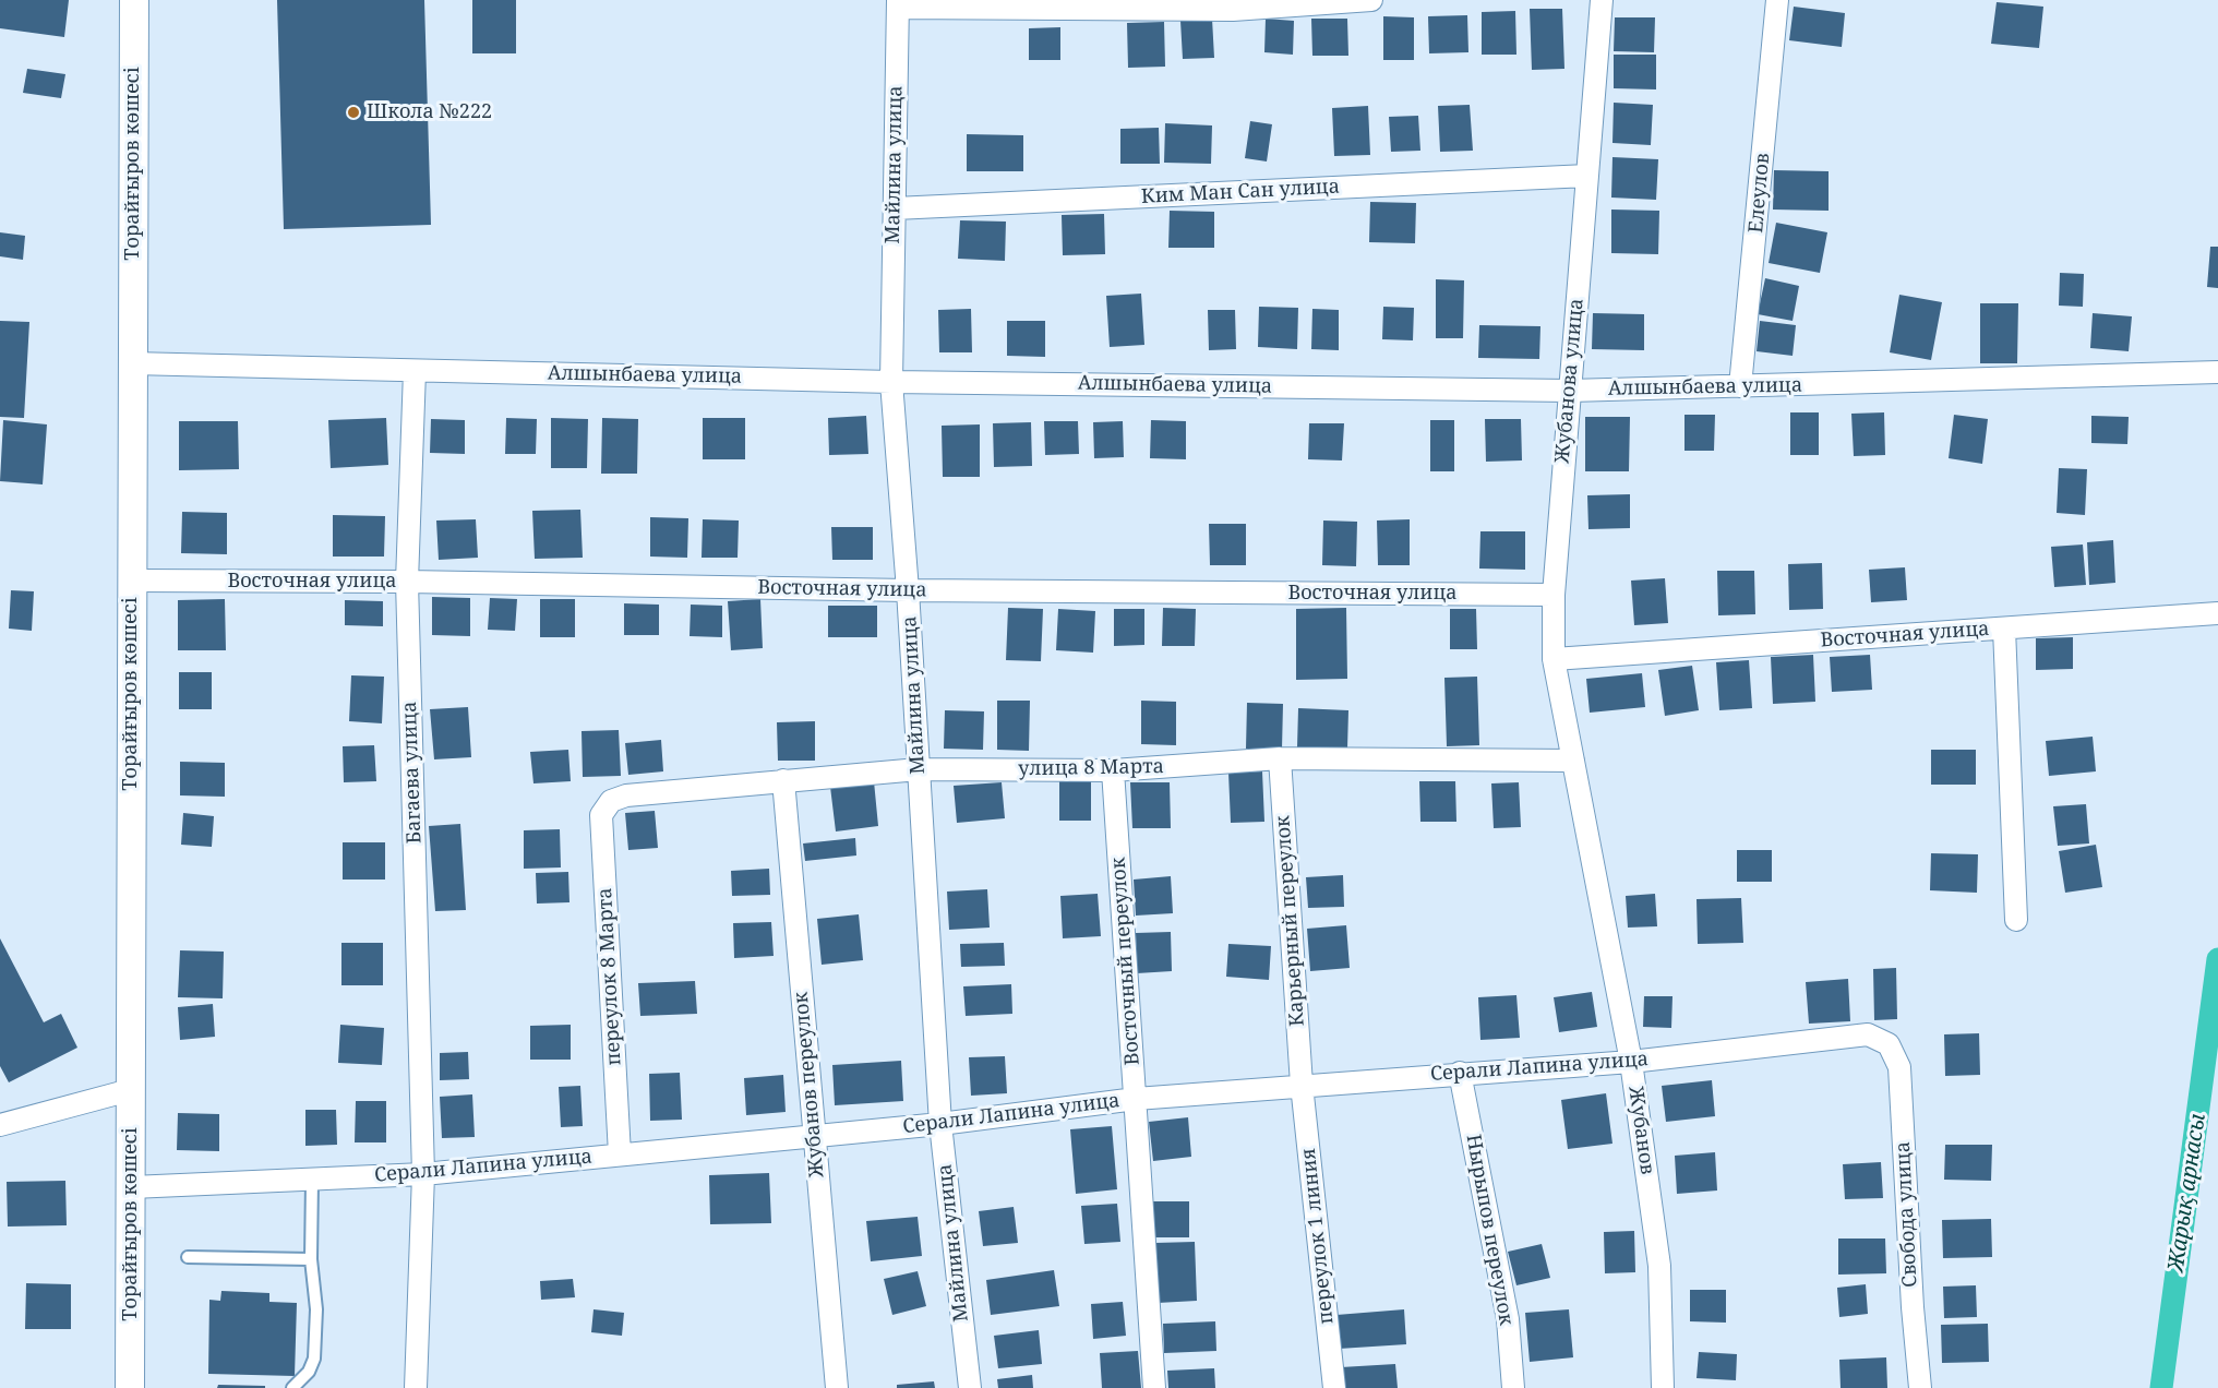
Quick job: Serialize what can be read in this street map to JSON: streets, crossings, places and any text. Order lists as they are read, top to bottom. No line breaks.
{"streets":{"street":["Торайғыров көшесі","Майлина улица","Ким Ман Сан улица","Елеулов","Алшынбаева улица","Жубанова улица","Восточная улица","улица 8 Марта","Багаева улица","Карьерный переулок","Восточный переулок","переулок 8 Марта","Серали Лапина улица","Жубанов переулок","Жубанов","Свобода улица","Нырыпов переулок","переулок 1 линия"]},"crossings":[["Торайғыров көшесі","Алшынбаева улица"],["Торайғыров көшесі","Восточная улица"],["Торайғыров көшесі","Серали Лапина улица"],["Майлина улица","Ким Ман Сан улица"],["Майлина улица","Алшынбаева улица"],["Майлина улица","Восточная улица"],["Майлина улица","улица 8 Марта"],["Майлина улица","Серали Лапина улица"],["Ким Ман Сан улица","Жубанова улица"],["Елеулов","Алшынбаева улица"],["Алшынбаева улица","Жубанова улица"],["Алшынбаева улица","Багаева улица"],["Жубанова улица","Восточная улица"],["Жубанова улица","улица 8 Марта"],["Жубанова улица","Жубанов"],["Восточная улица","Багаева улица"],["улица 8 Марта","Карьерный переулок"],["улица 8 Марта","Восточный переулок"],["улица 8 Марта","переулок 8 Марта"],["улица 8 Марта","Жубанов переулок"],["улица 8 Марта","Жубанов"],["Багаева улица","Серали Лапина улица"],["Карьерный переулок","Серали Лапина улица"],["Карьерный переулок","переулок 1 линия"],["Восточный переулок","Серали Лапина улица"],["переулок 8 Марта","Серали Лапина улица"],["Серали Лапина улица","Жубанов переулок"],["Серали Лапина улица","Жубанов"],["Серали Лапина улица","Свобода улица"],["Серали Лапина улица","Нырыпов переулок"],["Серали Лапина улица","переулок 1 линия"]],"water":["Жарық арнасы"],"places":["Школа №222"]}
